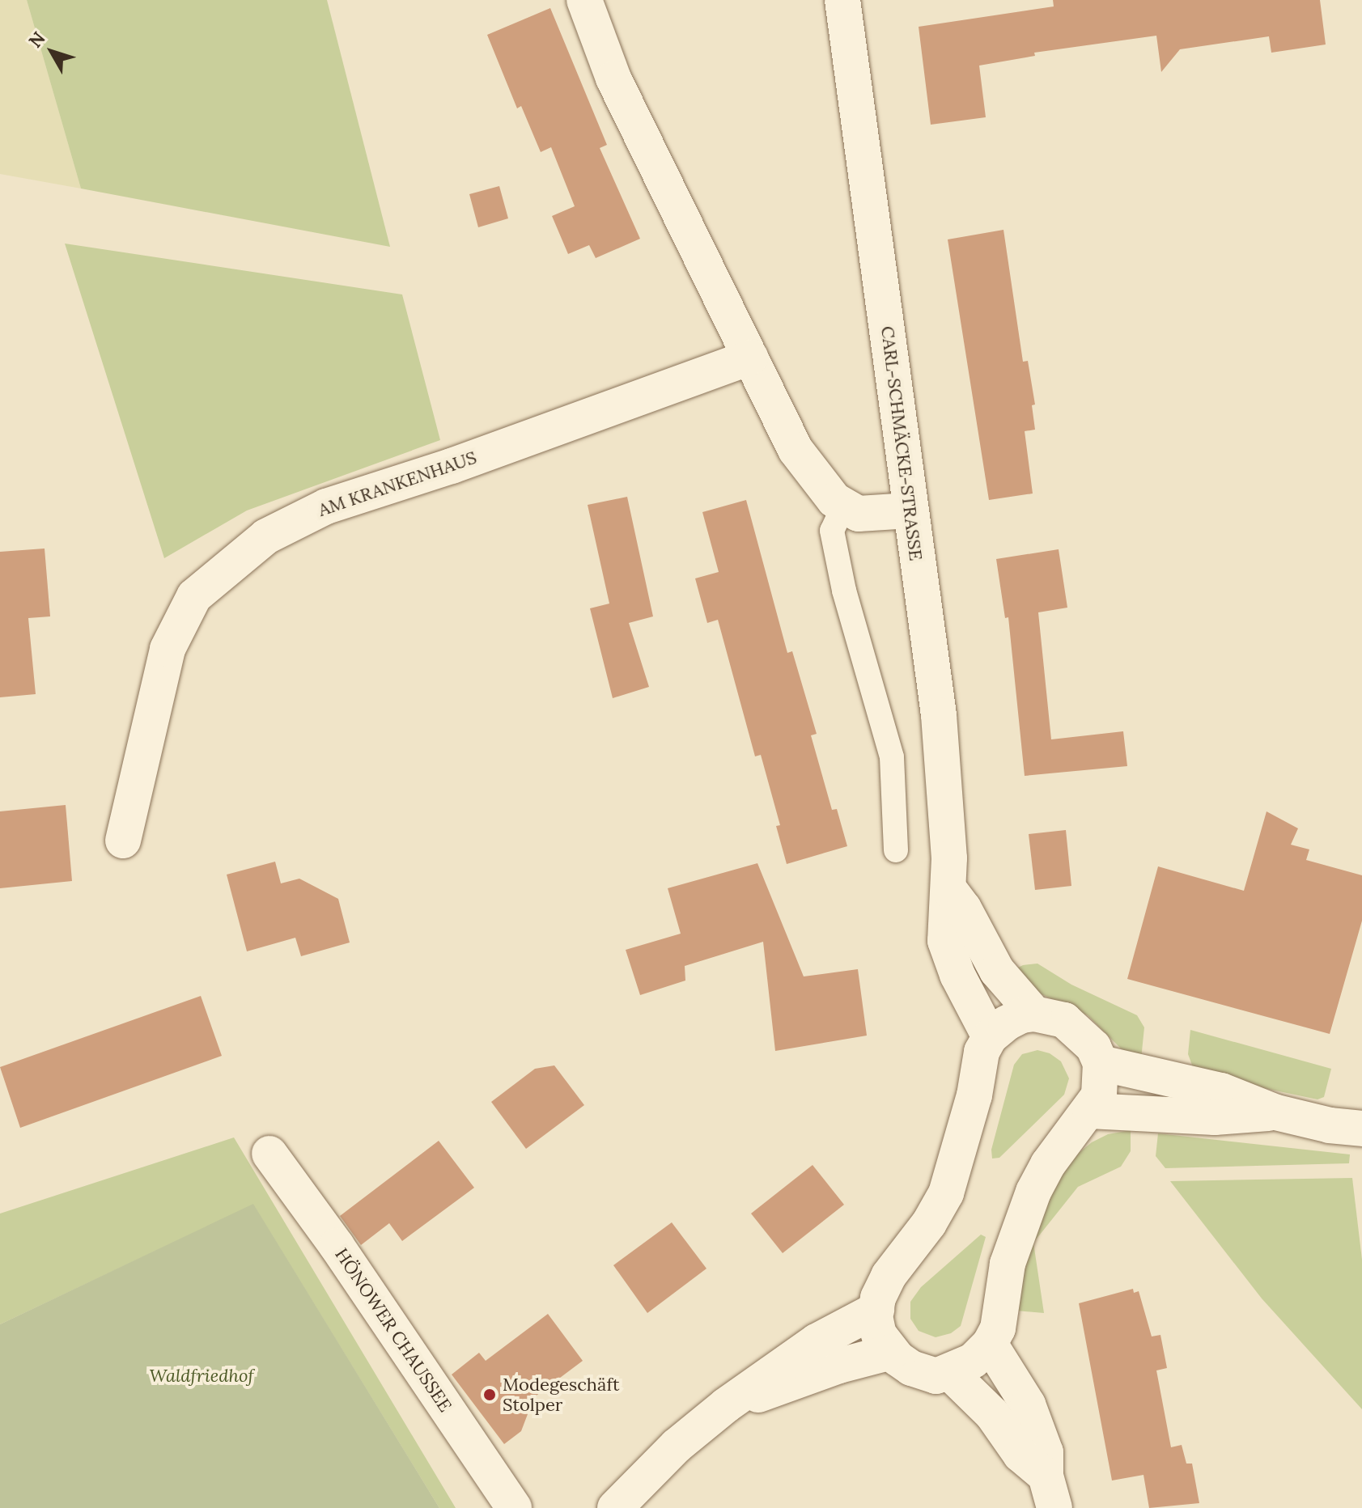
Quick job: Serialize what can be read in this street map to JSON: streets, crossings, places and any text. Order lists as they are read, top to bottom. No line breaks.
{"streets":{"street":["CARL-SCHMÄCKE-STRASSE","AM KRANKENHAUS","HÖNOWER CHAUSSEE"]},"parks":["Waldfriedhof"],"places":["Modegeschäft Stolper"],"north":"top left"}
